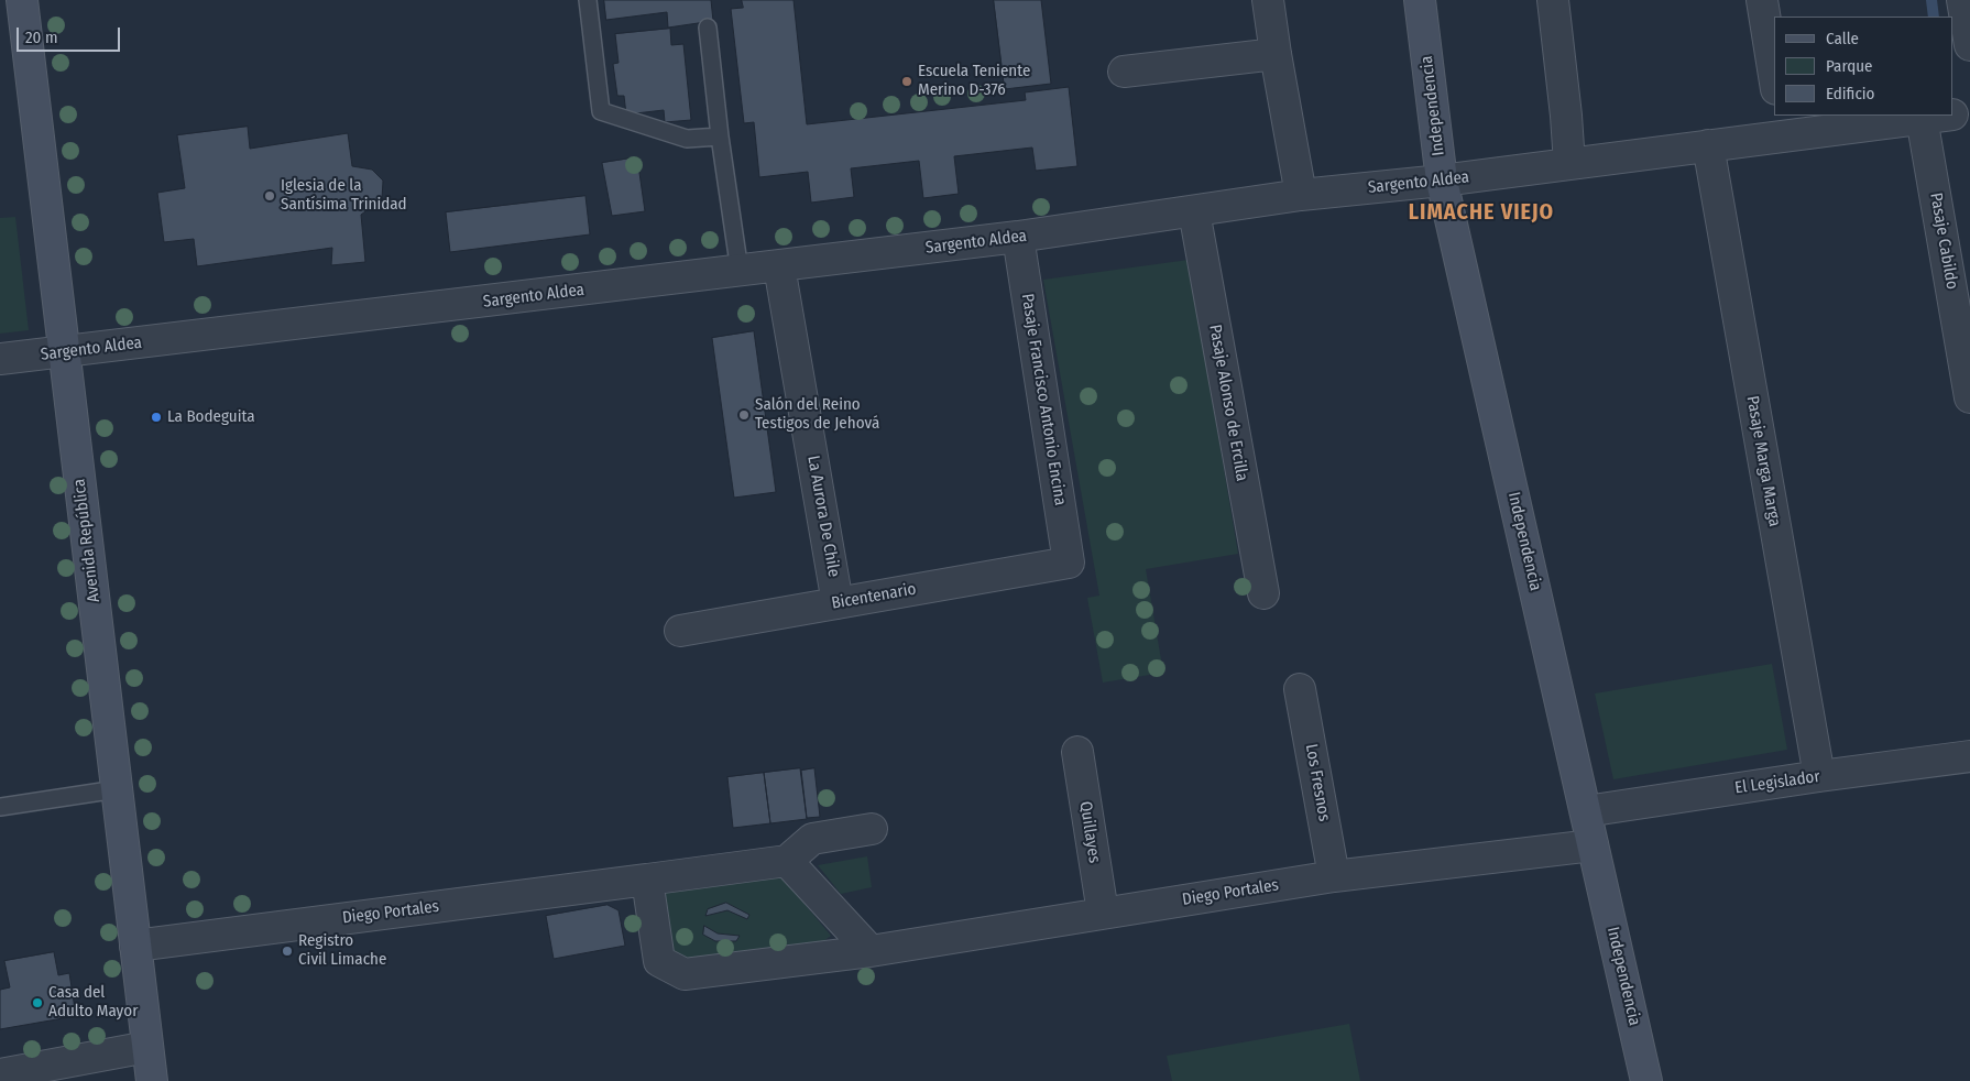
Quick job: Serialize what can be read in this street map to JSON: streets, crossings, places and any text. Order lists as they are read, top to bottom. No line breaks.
{"streets":{"main road":["Independencia","Avenida República"],"street":["Sargento Aldea","Pasaje Cabildo","Pasaje Francisco Antonio Encina","Pasaje Alonso de Ercilla","Pasaje Marga Marga","La Aurora De Chile","Bicentenario","Los Fresnos","El Legislador","Quillayes","Diego Portales"]},"crossings":[["Independencia","Sargento Aldea"],["Independencia","El Legislador"],["Independencia","Diego Portales"],["Sargento Aldea","Pasaje Cabildo"],["Sargento Aldea","Pasaje Francisco Antonio Encina"],["Sargento Aldea","Pasaje Alonso de Ercilla"],["Sargento Aldea","Pasaje Marga Marga"],["Sargento Aldea","La Aurora De Chile"],["Sargento Aldea","Avenida República"],["Pasaje Francisco Antonio Encina","Bicentenario"],["Pasaje Marga Marga","El Legislador"],["La Aurora De Chile","Bicentenario"],["Avenida República","Diego Portales"],["Los Fresnos","Diego Portales"],["Quillayes","Diego Portales"]],"districts":["LIMACHE VIEJO"],"places":["Escuela Teniente Merino D-376","Iglesia de la Santísima Trinidad","Salón del Reino Testigos de Jehová","La Bodeguita","Registro Civil Limache","Casa del Adulto Mayor"],"legend":["Calle","Parque","Edificio"],"scale_bar":"20 m"}
